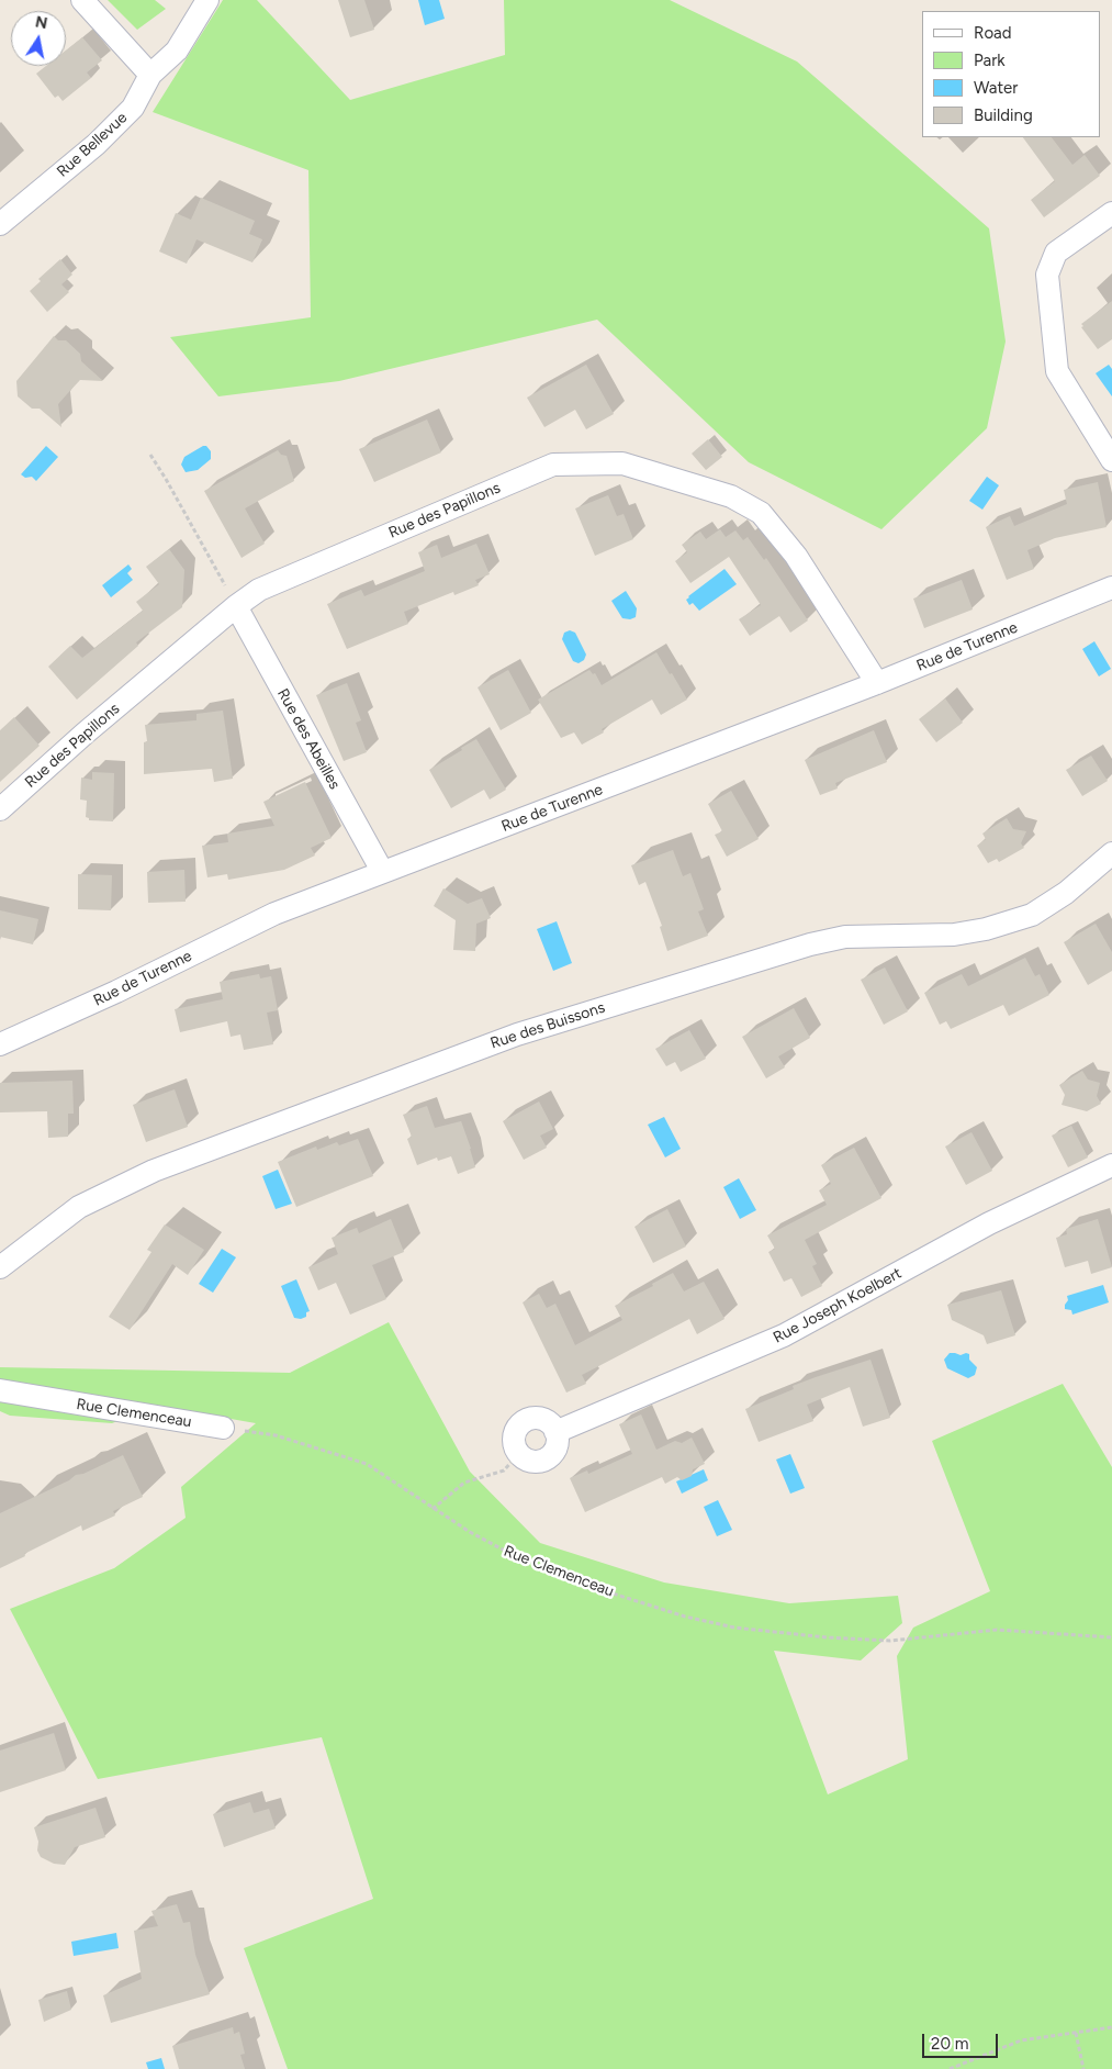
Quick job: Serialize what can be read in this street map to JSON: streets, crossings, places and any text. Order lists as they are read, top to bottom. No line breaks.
{"streets":{"street":["Rue Bellevue","Rue des Papillons","Rue de Turenne","Rue des Abeilles","Rue des Buissons","Rue Joseph Koelbert","Rue Clemenceau"]},"crossings":[["Rue des Papillons","Rue de Turenne"],["Rue des Papillons","Rue des Abeilles"],["Rue de Turenne","Rue des Abeilles"]],"legend":["Road","Park","Water","Building"],"scale_bar":"20 m","north":"top"}
